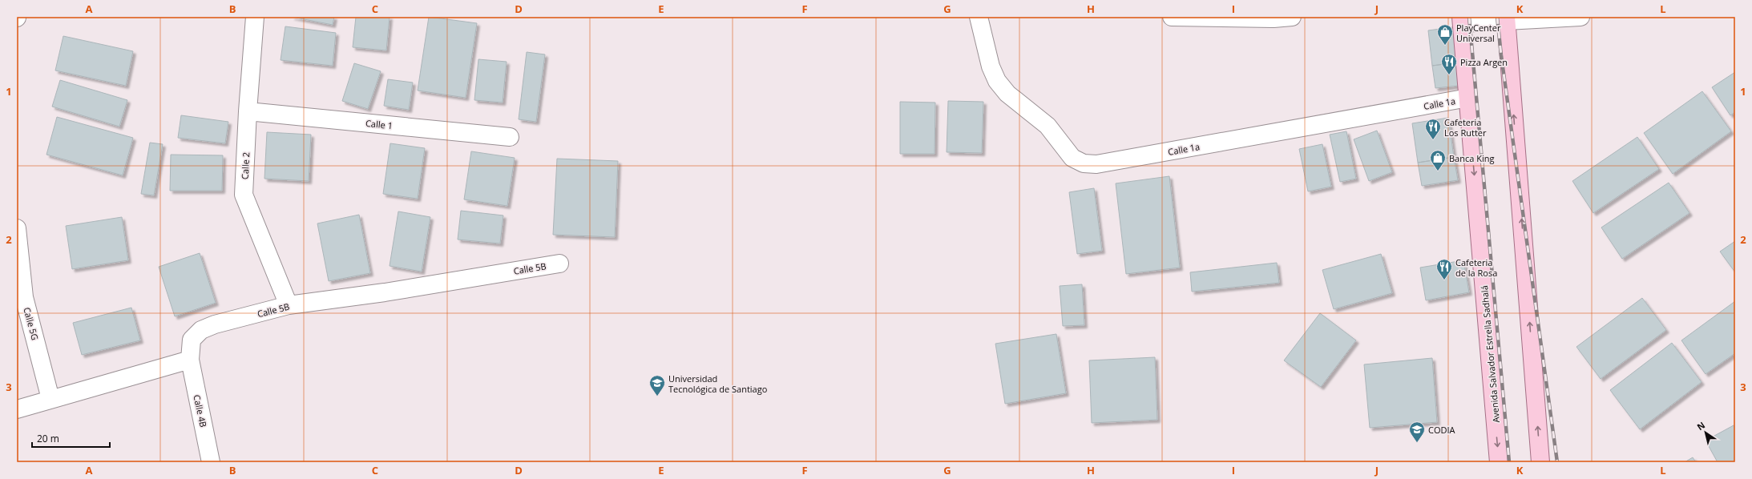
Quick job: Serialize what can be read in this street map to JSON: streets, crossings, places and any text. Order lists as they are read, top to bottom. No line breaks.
{"streets":{"main road":["Avenida Salvador Estrella Sadhalá"],"street":["Calle 1a","Calle 1","Calle 2","Calle 5B","Calle 5G","Calle 4B"]},"crossings":[["Calle 1a","Avenida Salvador Estrella Sadhalá"],["Calle 1","Calle 2"],["Calle 2","Calle 5B"],["Calle 5B","Calle 4B"]],"places":{"shop":["PlayCenter Universal","Banca King"],"restaurant":["Pizza Argen","Cafeteria Los Rutter","Cafeteria de la Rosa"],"school or university":["Universidad Tecnológica de Santiago","CODIA"]},"scale_bar":"20 m","north":"top left","grid":{"columns":["A","B","C","D","E","F","G","H","I","J","K","L"],"rows":["1","2","3"]}}
